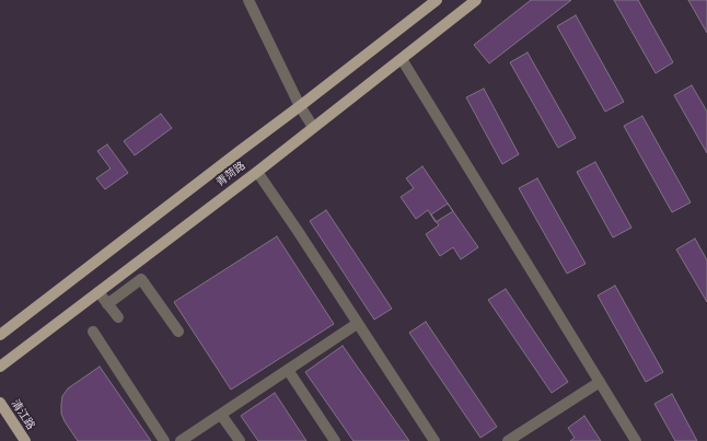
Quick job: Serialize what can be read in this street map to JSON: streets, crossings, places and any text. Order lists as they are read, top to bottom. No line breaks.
{"streets":{"main road":["青菏路","清江路"]}}
